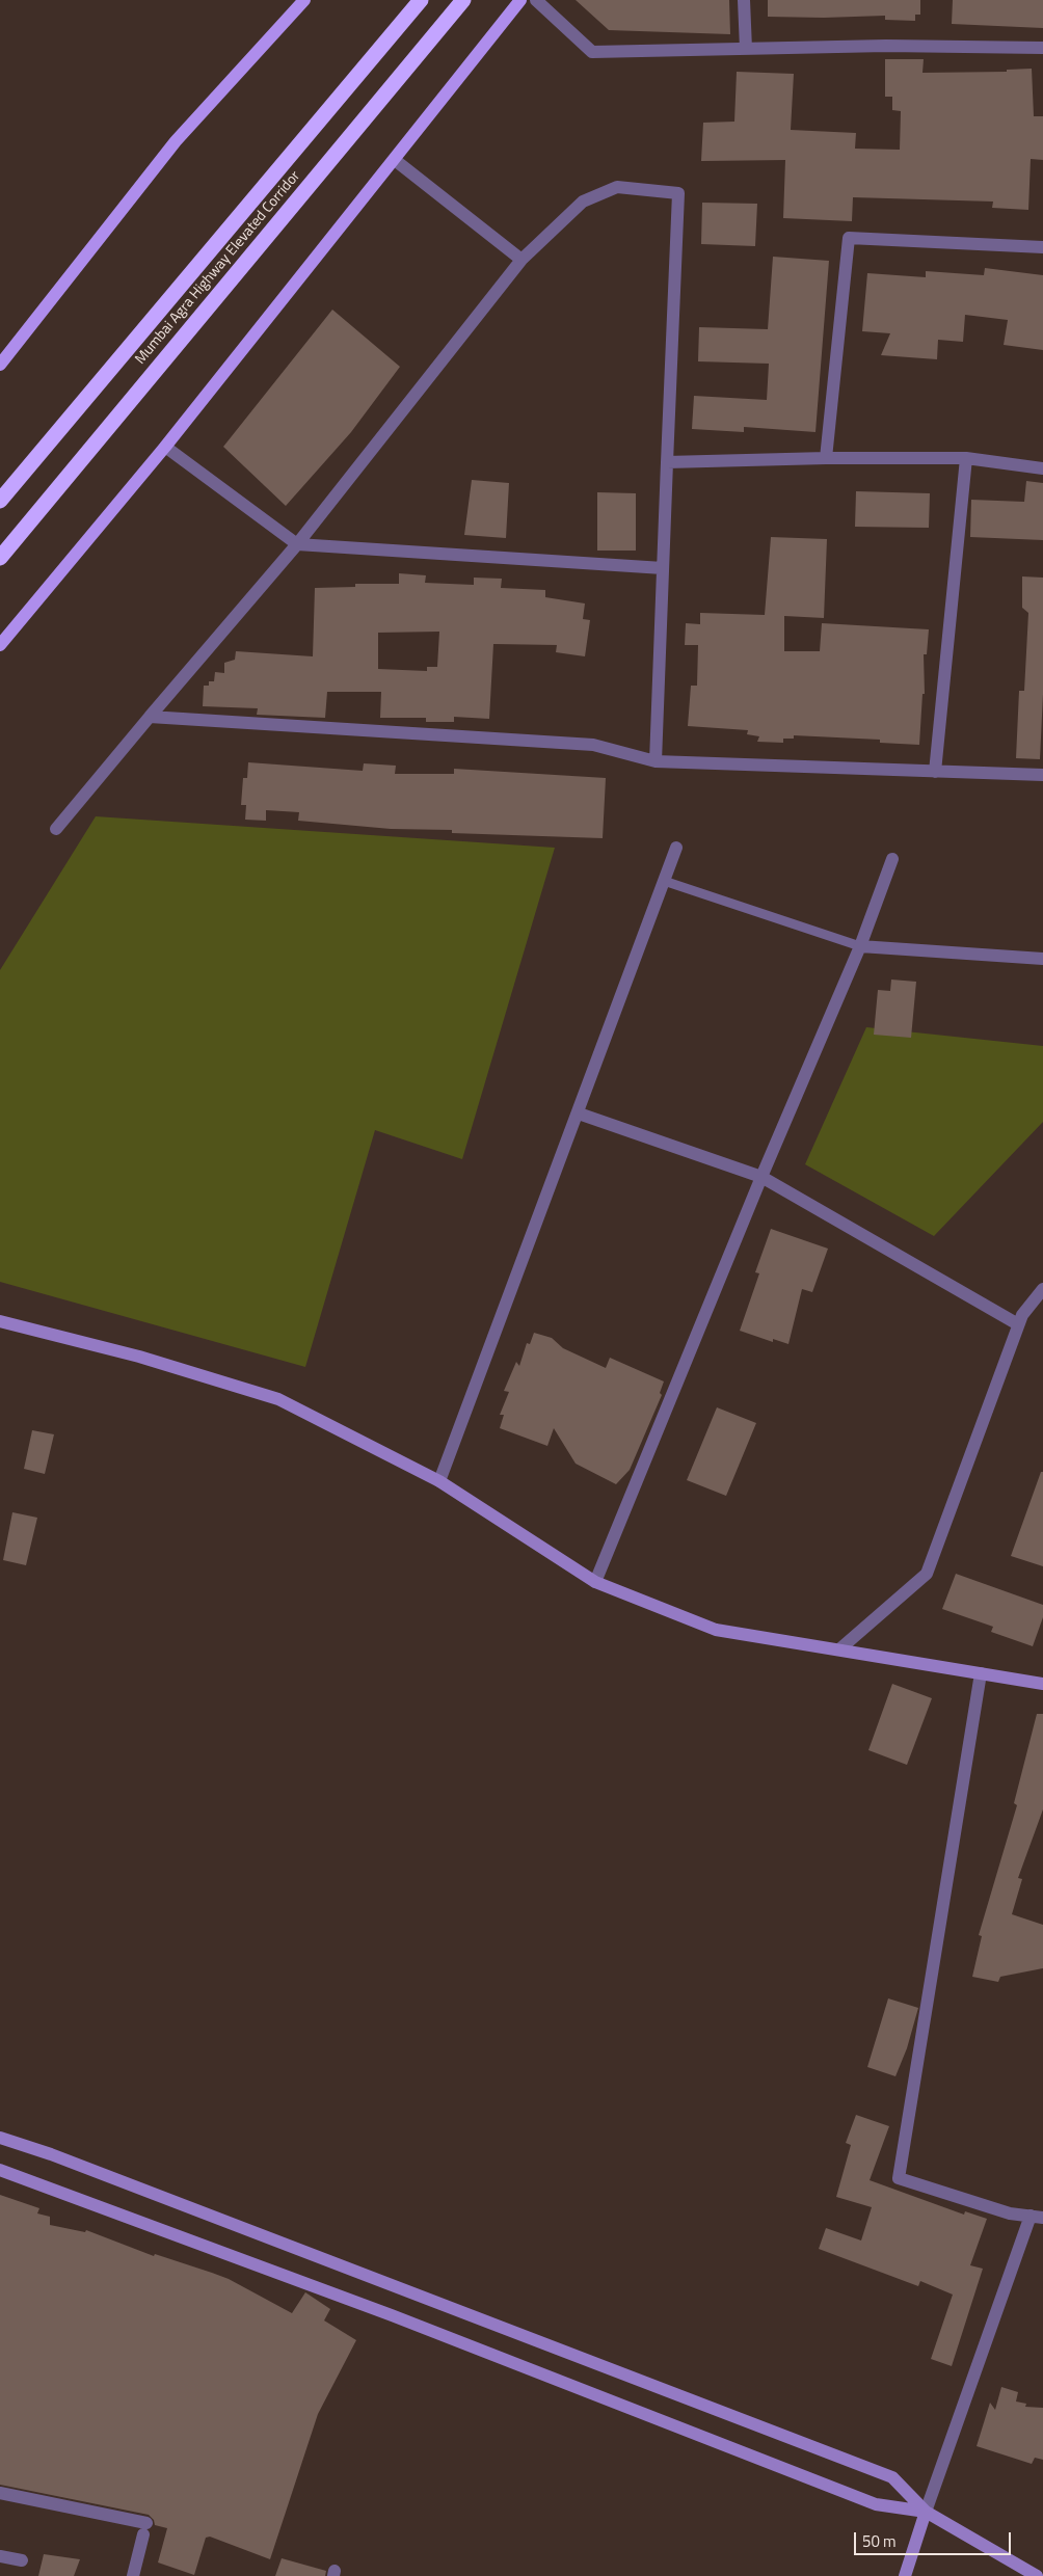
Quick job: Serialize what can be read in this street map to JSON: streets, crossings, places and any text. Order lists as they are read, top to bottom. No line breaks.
{"streets":{"highway":["Mumbai Agra Highway Elevated Corridor"]},"scale_bar":"50 m"}
